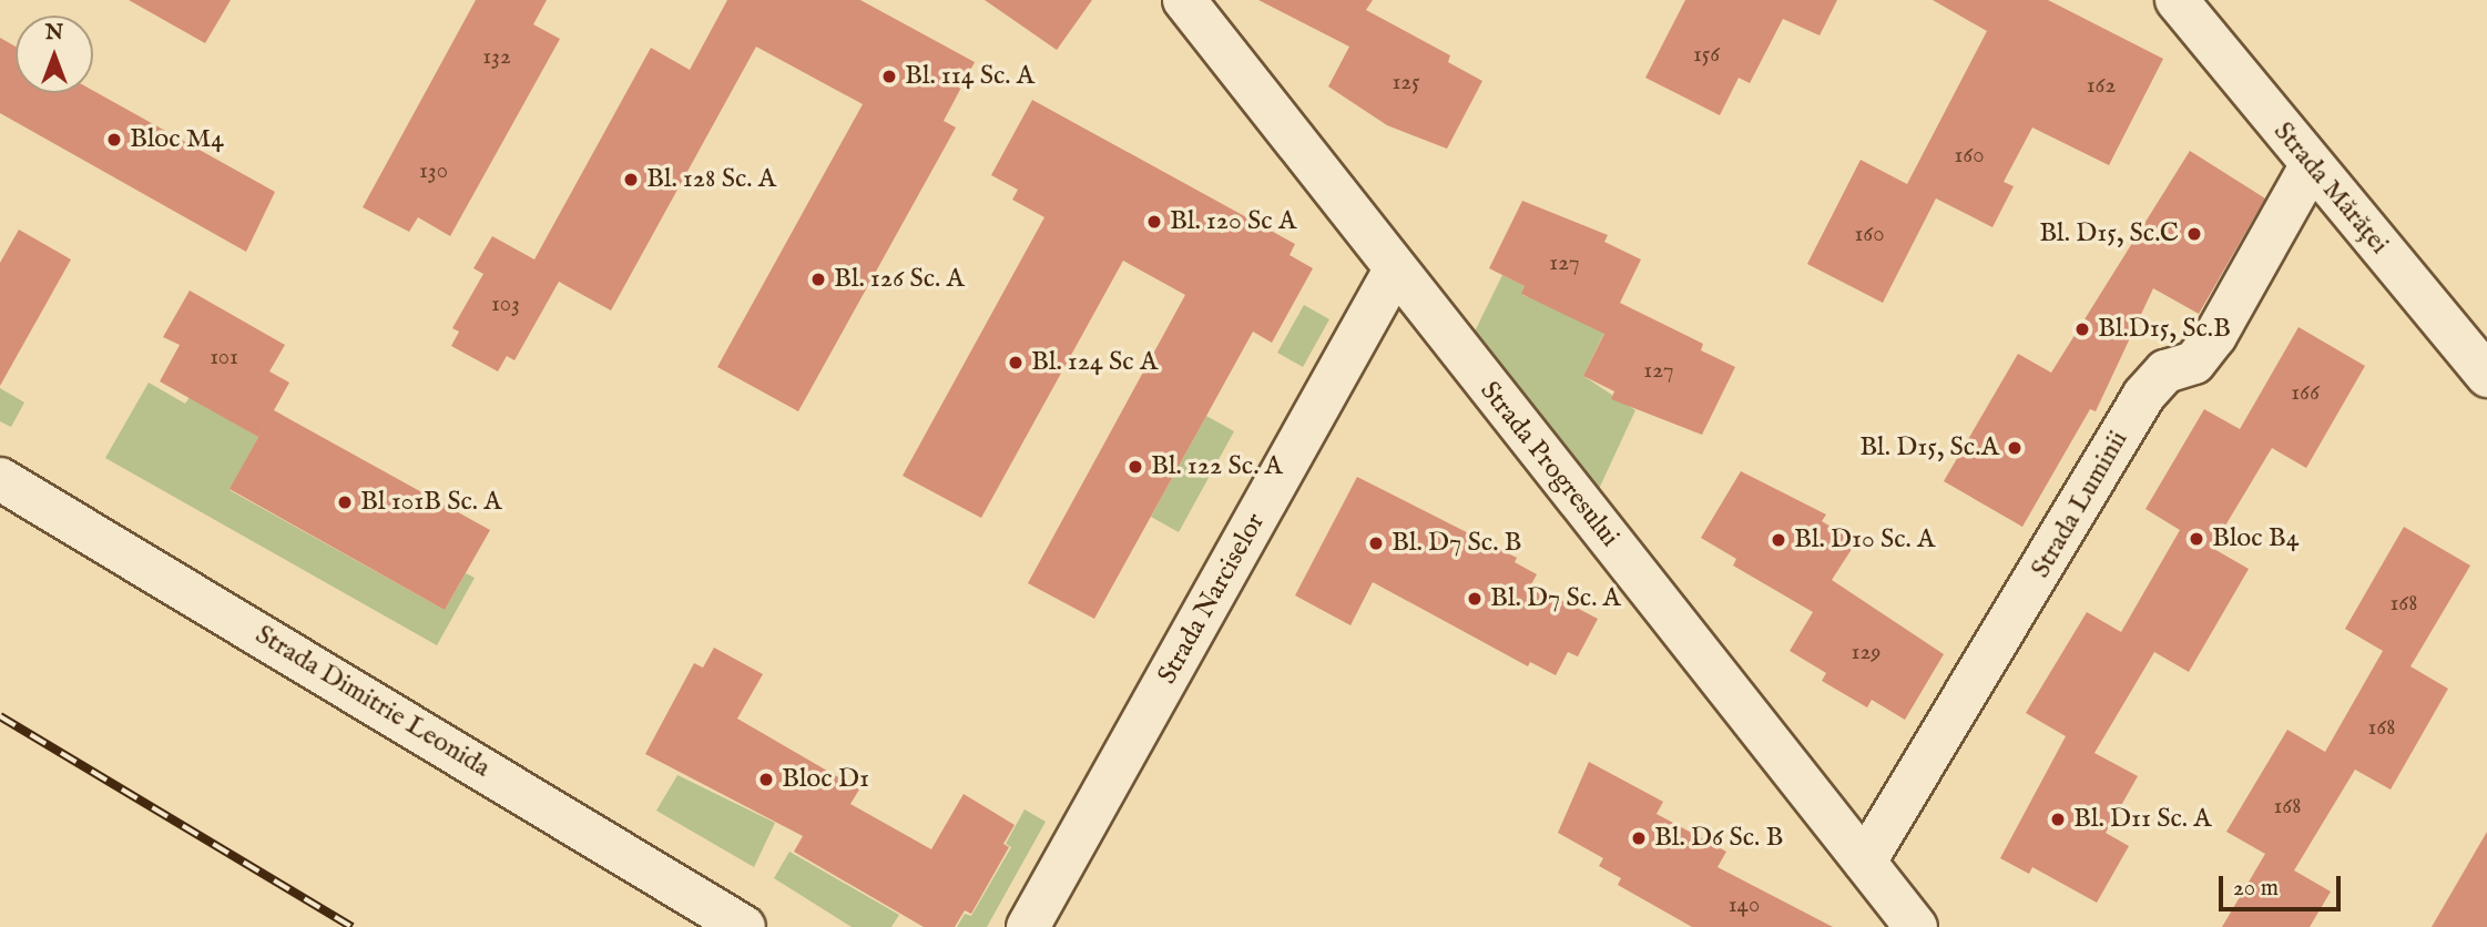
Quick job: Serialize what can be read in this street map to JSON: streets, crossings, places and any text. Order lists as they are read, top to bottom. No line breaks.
{"streets":{"street":["Strada Mărăței","Strada Progresului","Strada Luminii","Strada Narciselor","Strada Dimitrie Leonida"]},"crossings":[["Strada Mărăței","Strada Luminii"],["Strada Progresului","Strada Luminii"],["Strada Progresului","Strada Narciselor"]],"places":["Bl. 114 Sc. A","Bloc M4","Bl. 128 Sc. A","Bl. 120 Sc A","Bl. D15, Sc.C","Bl. 126 Sc. A","Bl.D15, Sc.B","Bl. 124 Sc A","Bl. D15, Sc.A","Bl. 122 Sc. A","Bl 101B Sc. A","Bloc B4","Bl. D10 Sc. A","Bl. D7 Sc. B","Bl. D7 Sc. A","Bloc D1","Bl. D11 Sc. A","Bl. D6 Sc. B"],"house_numbers":["156","132","125","162","160","130","160","127","103","101","127","166","168","129","168","168","140"],"scale_bar":"20 m","north":"top"}
